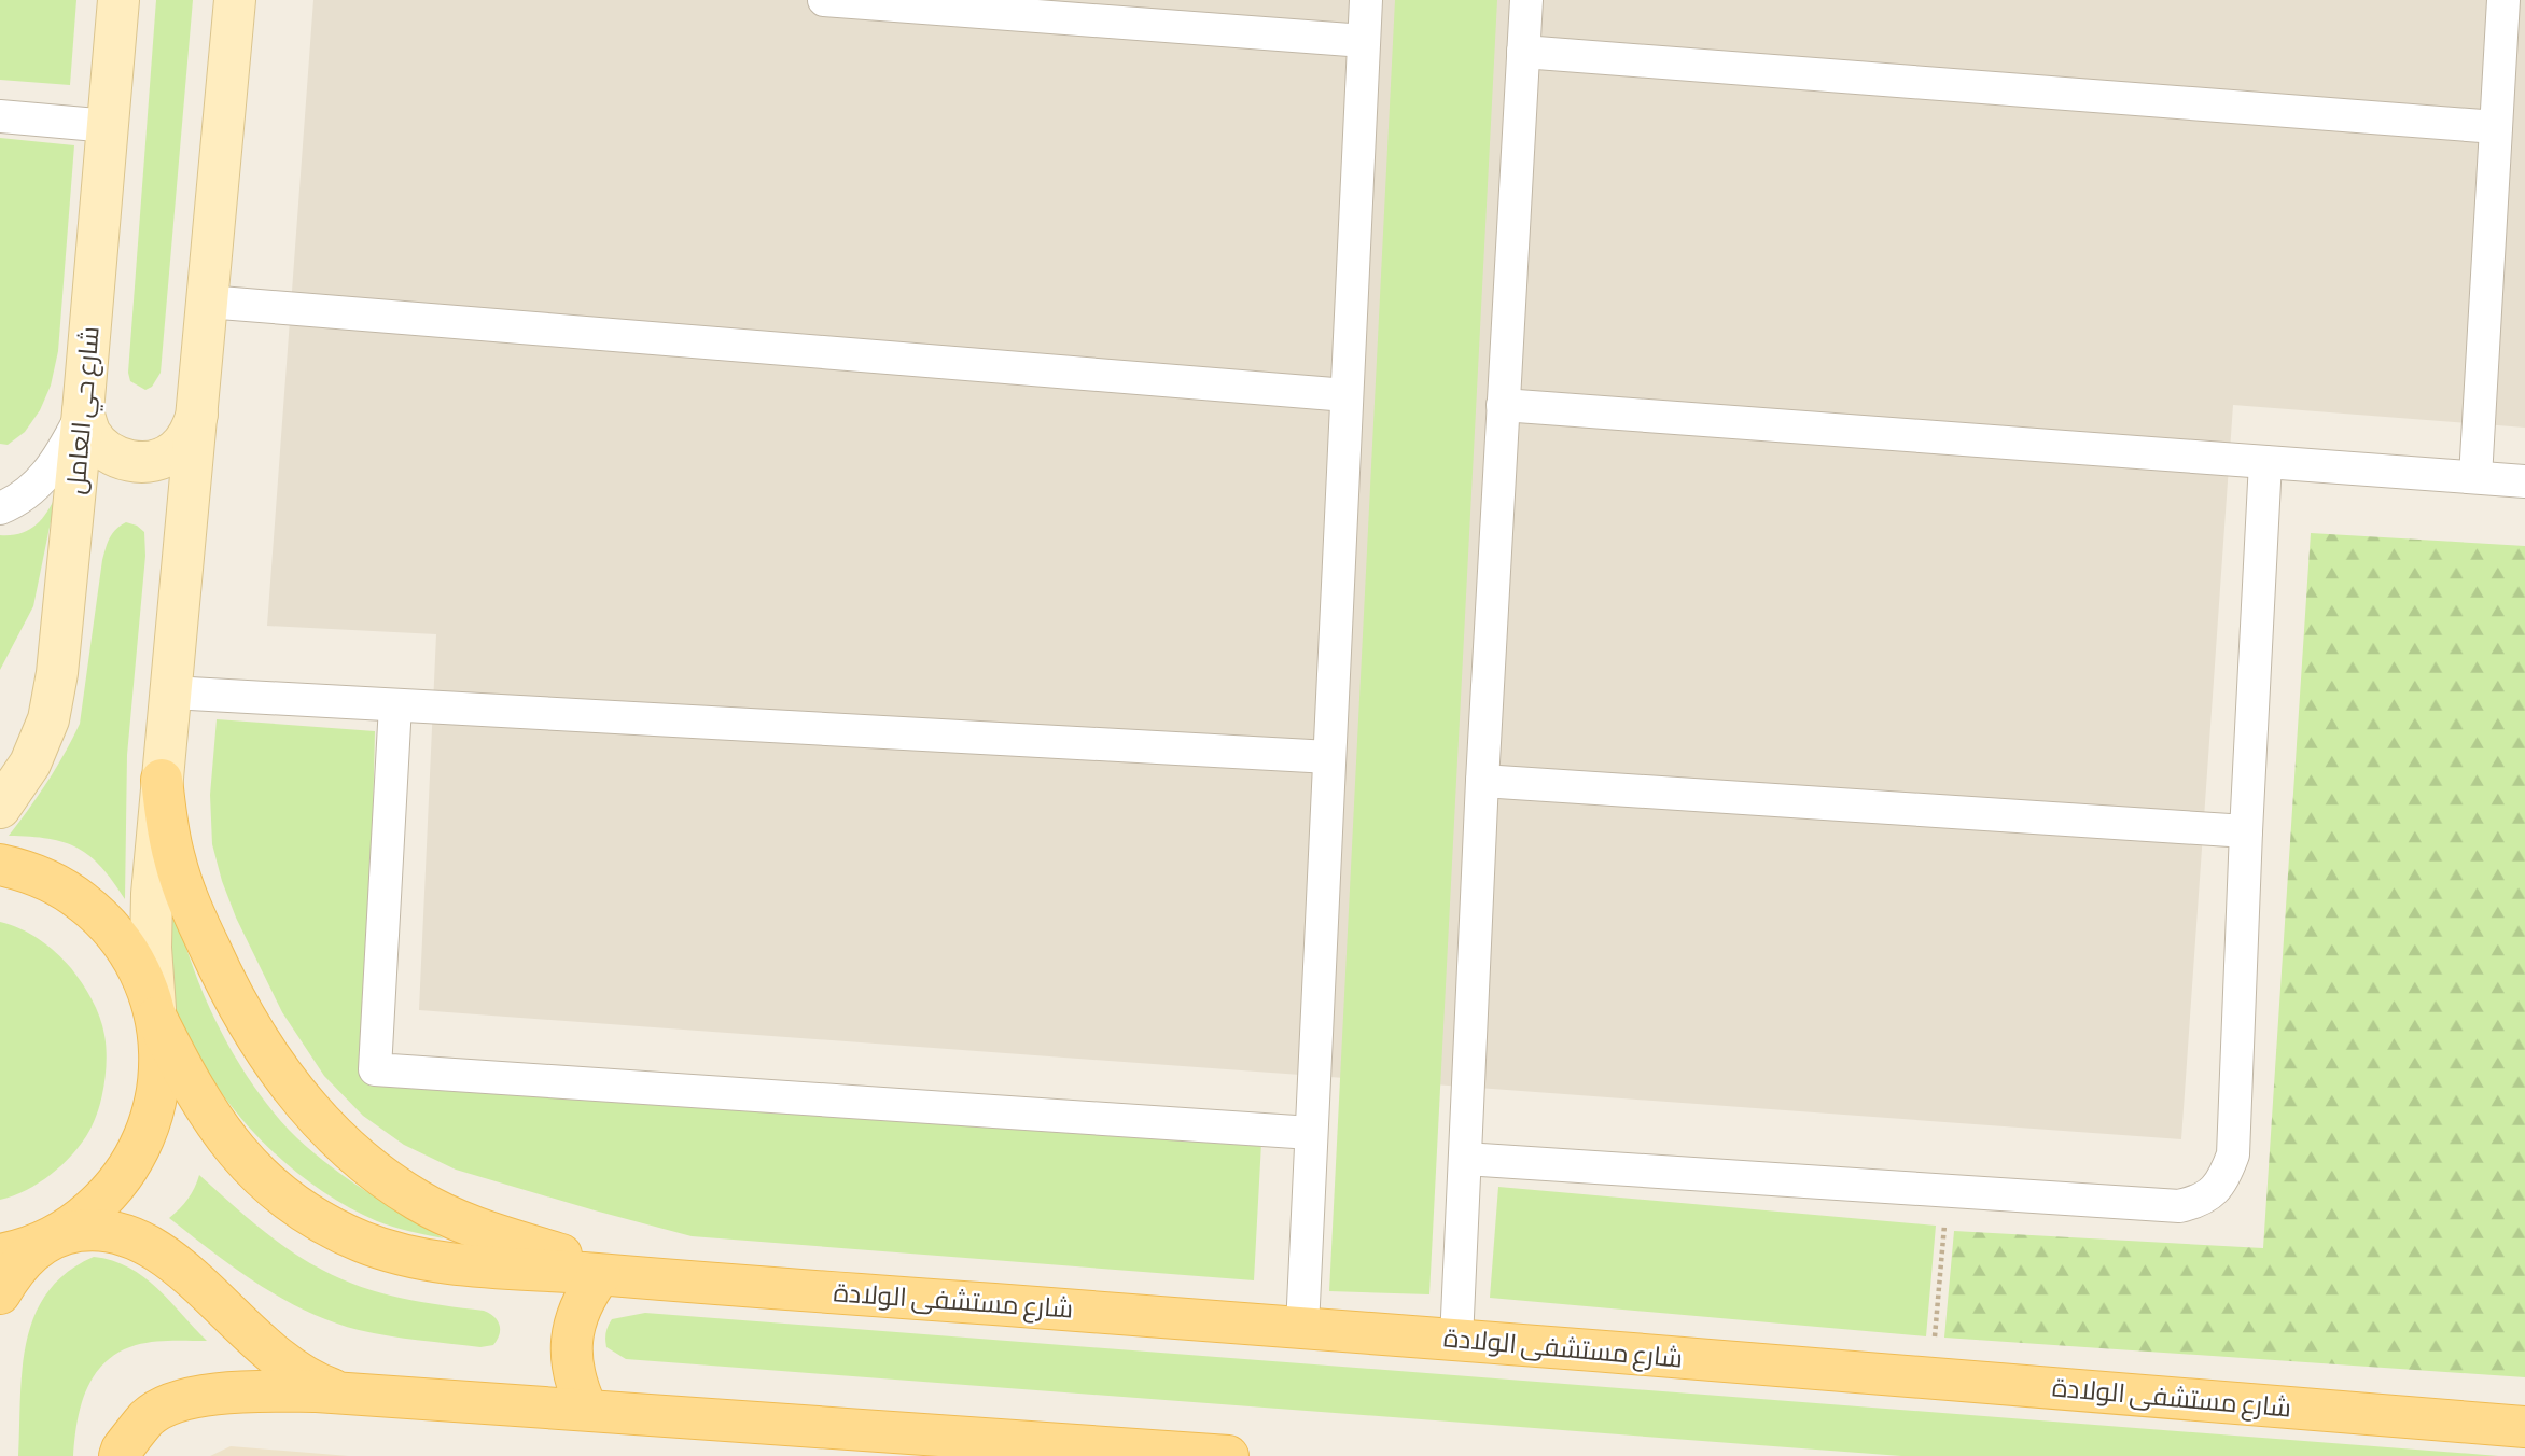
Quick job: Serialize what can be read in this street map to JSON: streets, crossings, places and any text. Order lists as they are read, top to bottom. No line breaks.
{"streets":{"main road":["شارع حي العامل","شارع مستشفى الولادة"]}}
